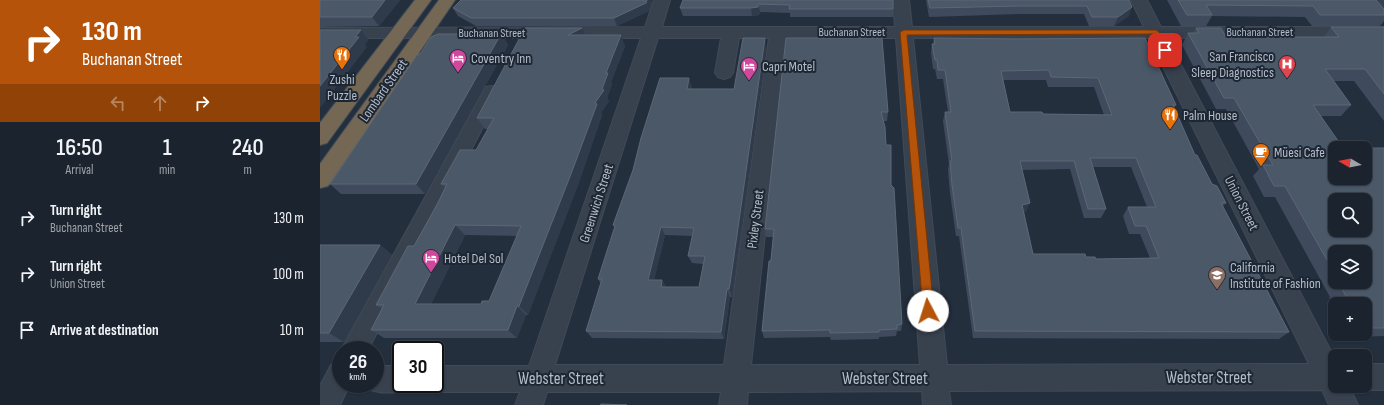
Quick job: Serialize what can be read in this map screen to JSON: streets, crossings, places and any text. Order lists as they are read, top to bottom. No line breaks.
{"streets":{"highway":["Lombard Street"],"street":["Buchanan Street","Greenwich Street","Union Street","Pixley Street","Webster Street"]},"crossings":[["Buchanan Street","Lombard Street"],["Buchanan Street","Greenwich Street"],["Buchanan Street","Union Street"],["Buchanan Street","Pixley Street"],["Greenwich Street","Webster Street"],["Pixley Street","Webster Street"]],"places":{"restaurant":["Zushi Puzzle","Palm House"],"hotel":["Coventry Inn","Capri Motel","Hotel Del Sol"],"hospital":["San Francisco Sleep Diagnostics"],"cafe":["Müesi Cafe"],"school or university":["California Institute of Fashion"]},"north":"left","page":{"turn":["130 m","Buchanan Street"],"eta":["16:50","Arrival","1","min","240","m"],"map_buttons":["+","−"],"list":[{"name":"Turn right","note":"Buchanan Street","value":"130 m"},{"name":"Turn right","note":"Union Street","value":"100 m"},{"name":"Arrive at destination","value":"10 m"}],"speed":"26 km/h","limit":"30"}}
